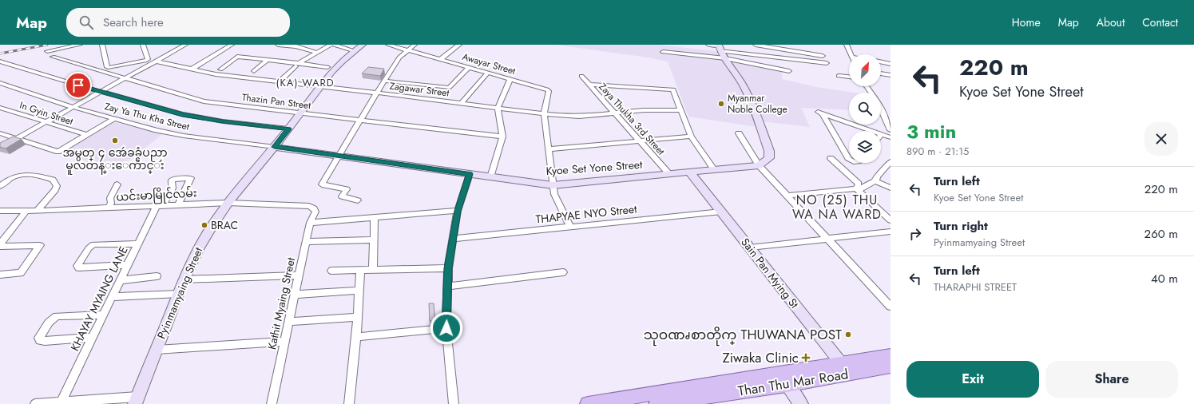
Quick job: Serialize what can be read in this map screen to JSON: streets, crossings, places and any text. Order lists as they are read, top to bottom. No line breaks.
{"streets":{"main road":["Than Thu Mar Road"],"street":["Awayar Street","Zagawar Street","Thazin Pan Street","In Gyin Street","Zay Ya Thu Kha Street","Zaya Thukha 3rd Street","Kyoe Set Yone Street","ယင်းမာမြိုင်လမ်း","THAPYAE NYO Street","Sain Pan Mying St","Pyinmamyaing Street","KHAYAY MYAING LANE","Kathit Myaing Street"]},"crossings":[["Awayar Street","Zagawar Street"],["Zagawar Street","Zaya Thukha 3rd Street"],["Zagawar Street","Pyinmamyaing Street"],["Thazin Pan Street","Pyinmamyaing Street"],["Zay Ya Thu Kha Street","Kyoe Set Yone Street"],["Zay Ya Thu Kha Street","Pyinmamyaing Street"],["Zaya Thukha 3rd Street","Kyoe Set Yone Street"],["Kyoe Set Yone Street","Sain Pan Mying St"],["Kyoe Set Yone Street","Pyinmamyaing Street"],["ယင်းမာမြိုင်လမ်း","Pyinmamyaing Street"],["ယင်းမာမြိုင်လမ်း","KHAYAY MYAING LANE"],["ယင်းမာမြိုင်လမ်း","Kathit Myaing Street"],["THAPYAE NYO Street","Sain Pan Mying St"],["Sain Pan Mying St","Than Thu Mar Road"]],"districts":["(KA) WARD","NO (25) THU WA NA WARD"],"places":{"other":["Myanmar Noble College","အမွတ္ ၄ အေဴခခံပညာ မူလတန္းေကဵာင္း","BRAC","သုဝဏၧစာတိုက္ THUWANA POST"],"health":["Ziwaka Clinic"]},"north":"top right","page":{"header":"Map","search":"Search here","nav":["Home","Map","About","Contact"],"turn":["220 m","Kyoe Set Yone Street"],"heading":["3 min","890 m · 21:15"],"list":[{"name":"Turn left","note":"Kyoe Set Yone Street","value":"220 m"},{"name":"Turn right","note":"Pyinmamyaing Street","value":"260 m"},{"name":"Turn left","note":"THARAPHI STREET","value":"40 m"}],"buttons":["Exit","Share"]}}
